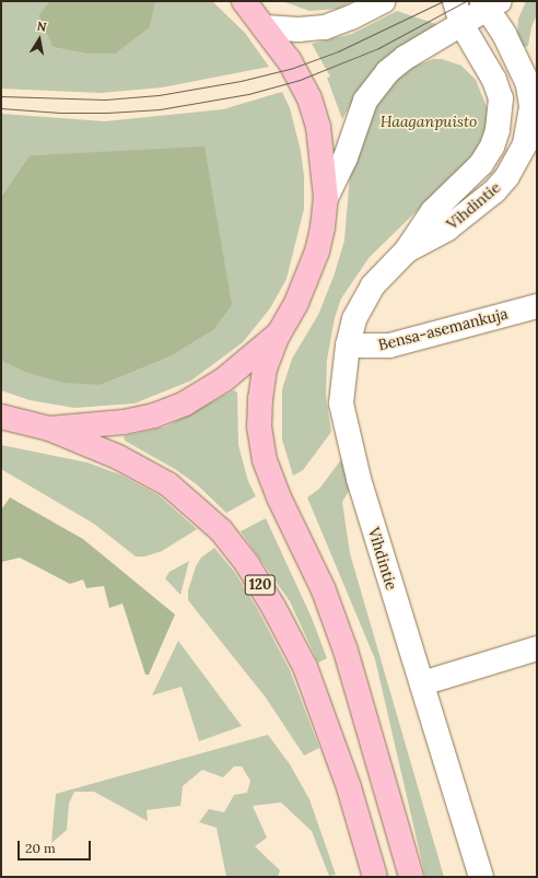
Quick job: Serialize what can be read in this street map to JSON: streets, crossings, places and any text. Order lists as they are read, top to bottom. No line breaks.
{"streets":{"main road":["120"],"street":["Vihdintie","Bensa-asemankuja"]},"crossings":[["Vihdintie","Bensa-asemankuja"]],"parks":["Haaganpuisto"],"scale_bar":"20 m","north":"top"}
